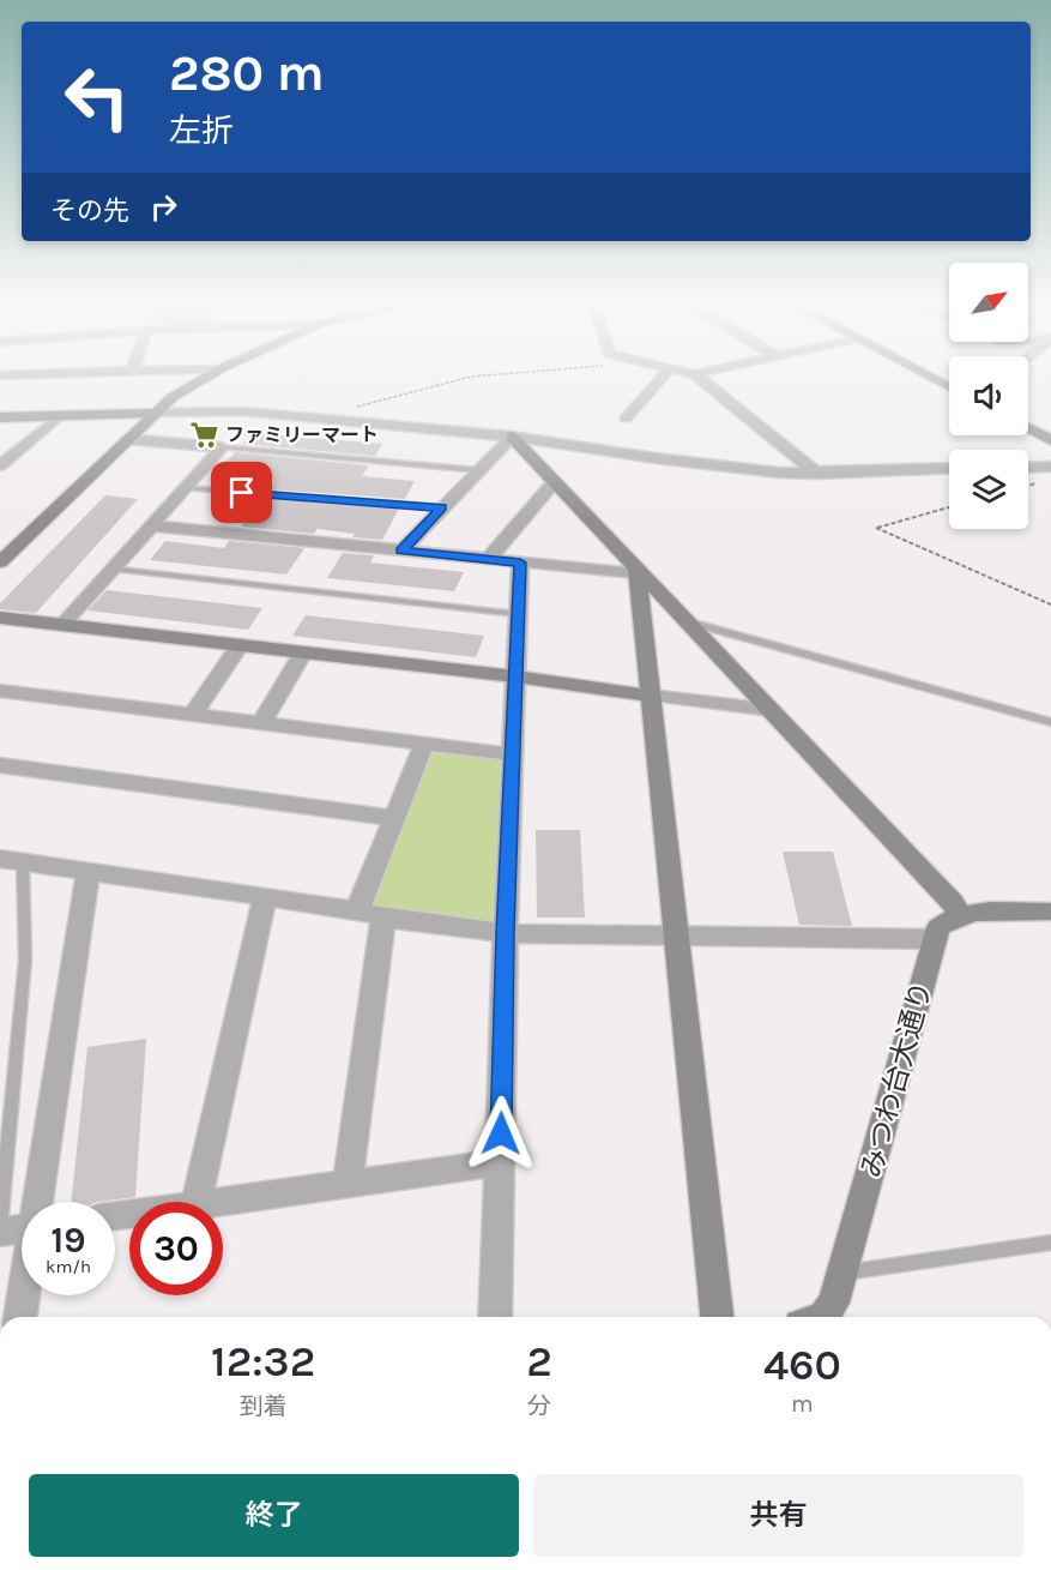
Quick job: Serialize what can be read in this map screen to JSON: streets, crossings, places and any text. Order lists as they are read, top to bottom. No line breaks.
{"streets":{"street":["みつわ台大通り"]},"places":{"supermarket":["ファミリーマート"]},"north":"top right","page":{"turn":["280 m","左折"],"then":"その先","speed":"19 km/h","limit":"30","eta":["12:32","到着","2","分","460","m"],"buttons":["終了","共有"]}}
